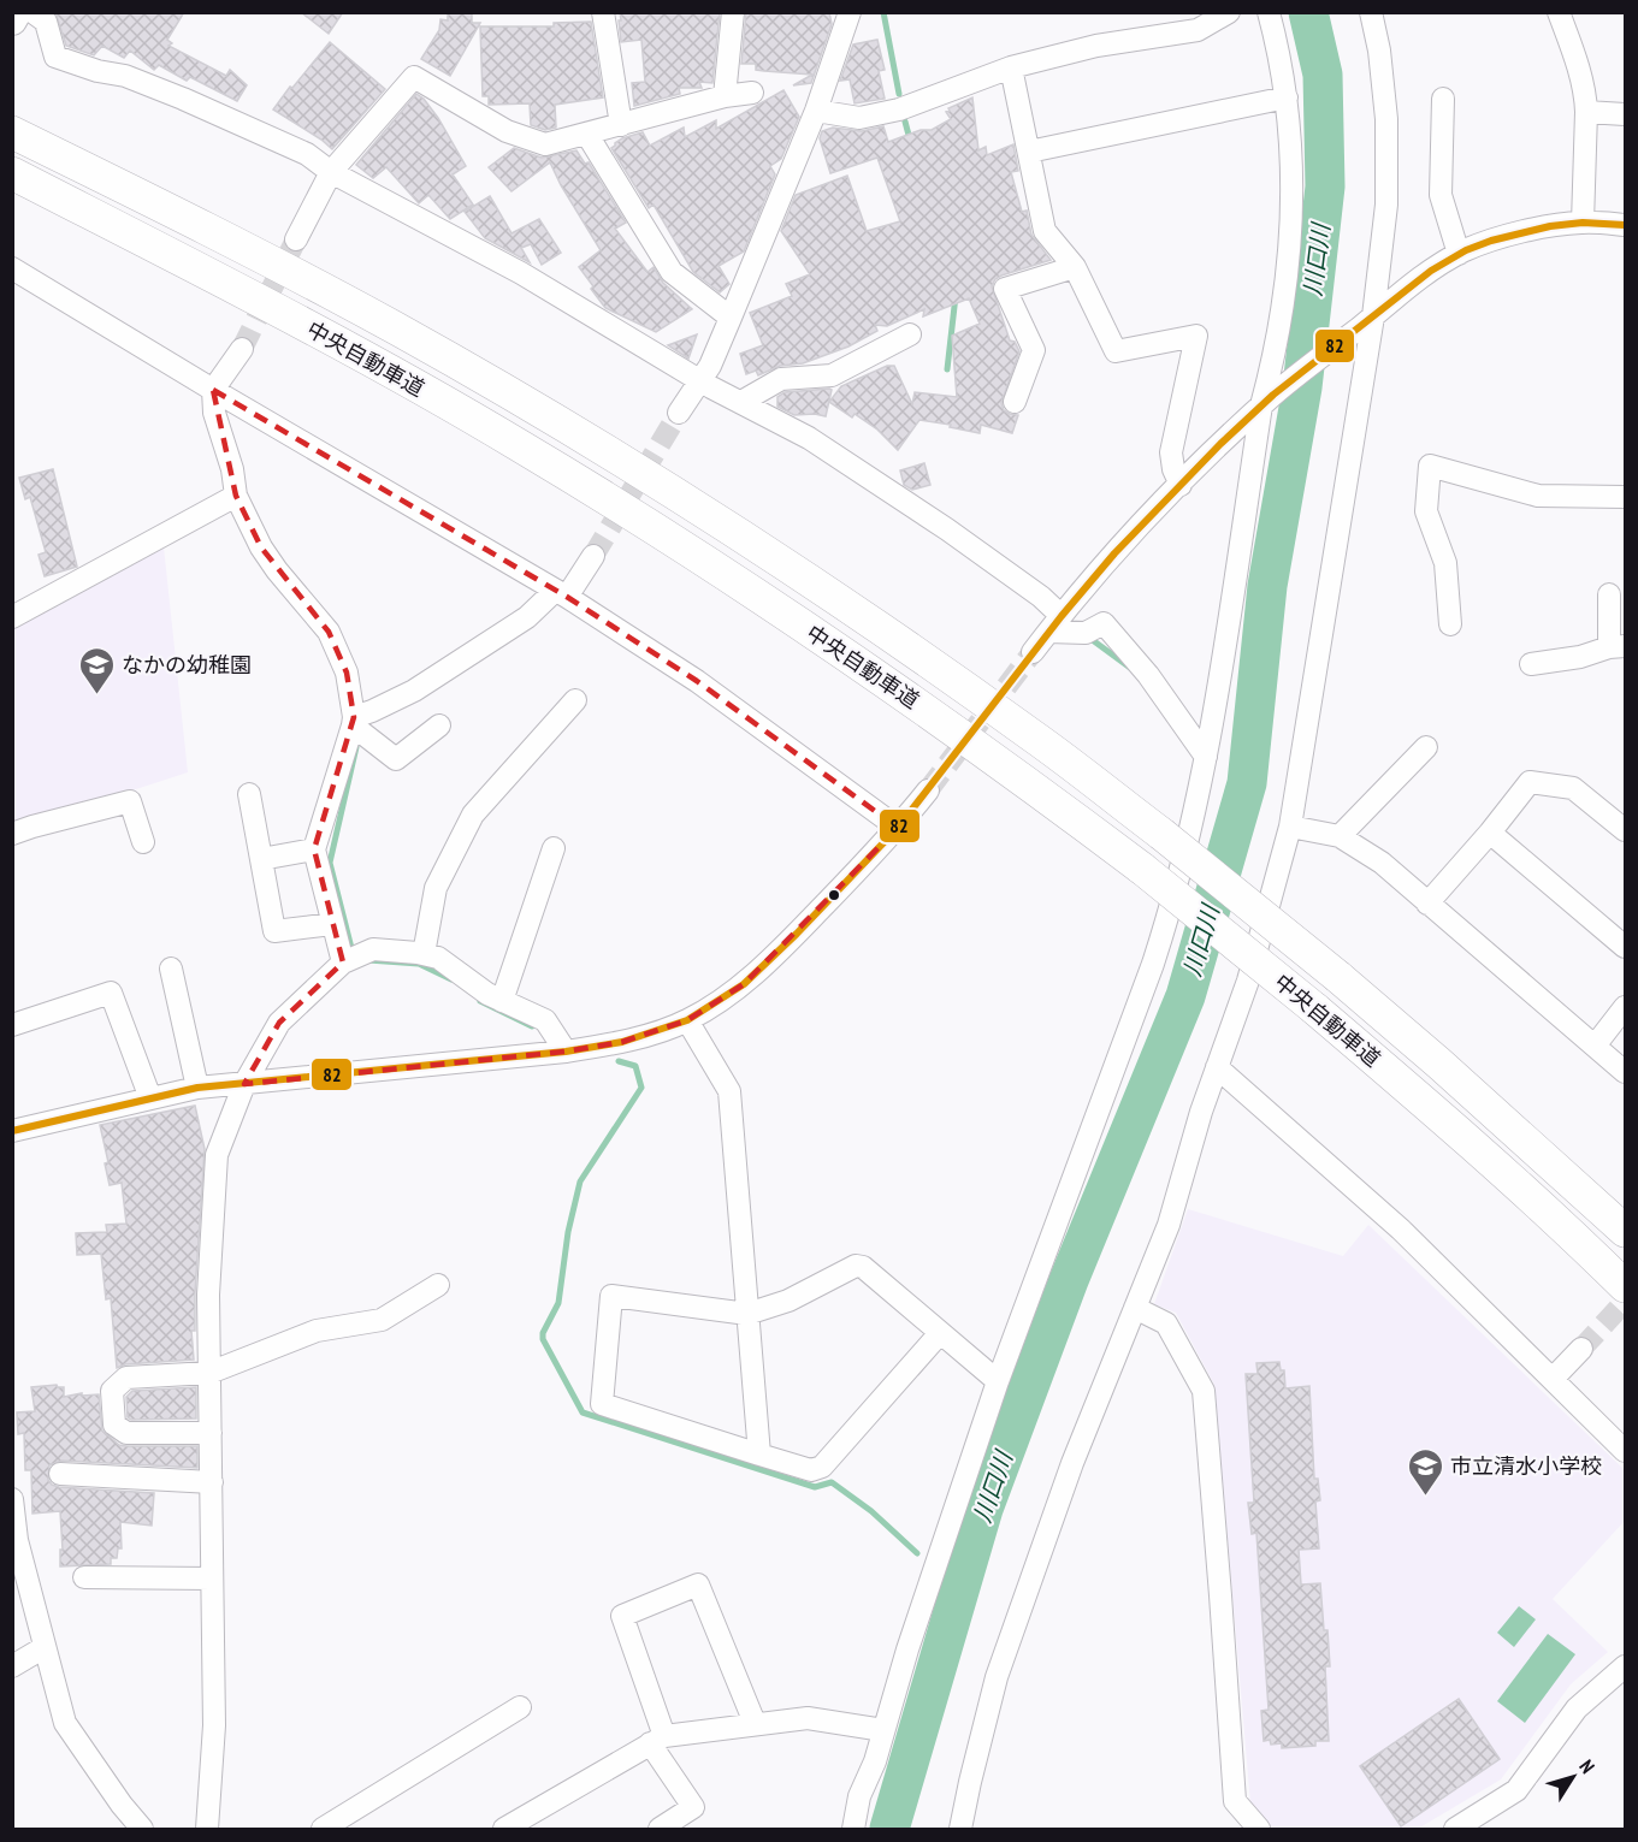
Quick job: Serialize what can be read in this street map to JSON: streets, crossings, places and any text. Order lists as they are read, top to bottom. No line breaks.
{"streets":{"highway":["中央自動車道"]},"water":["川口川"],"places":{"school or university":["なかの幼稚園","市立清水小学校"]},"lines":["transit line 82"],"north":"top right"}
